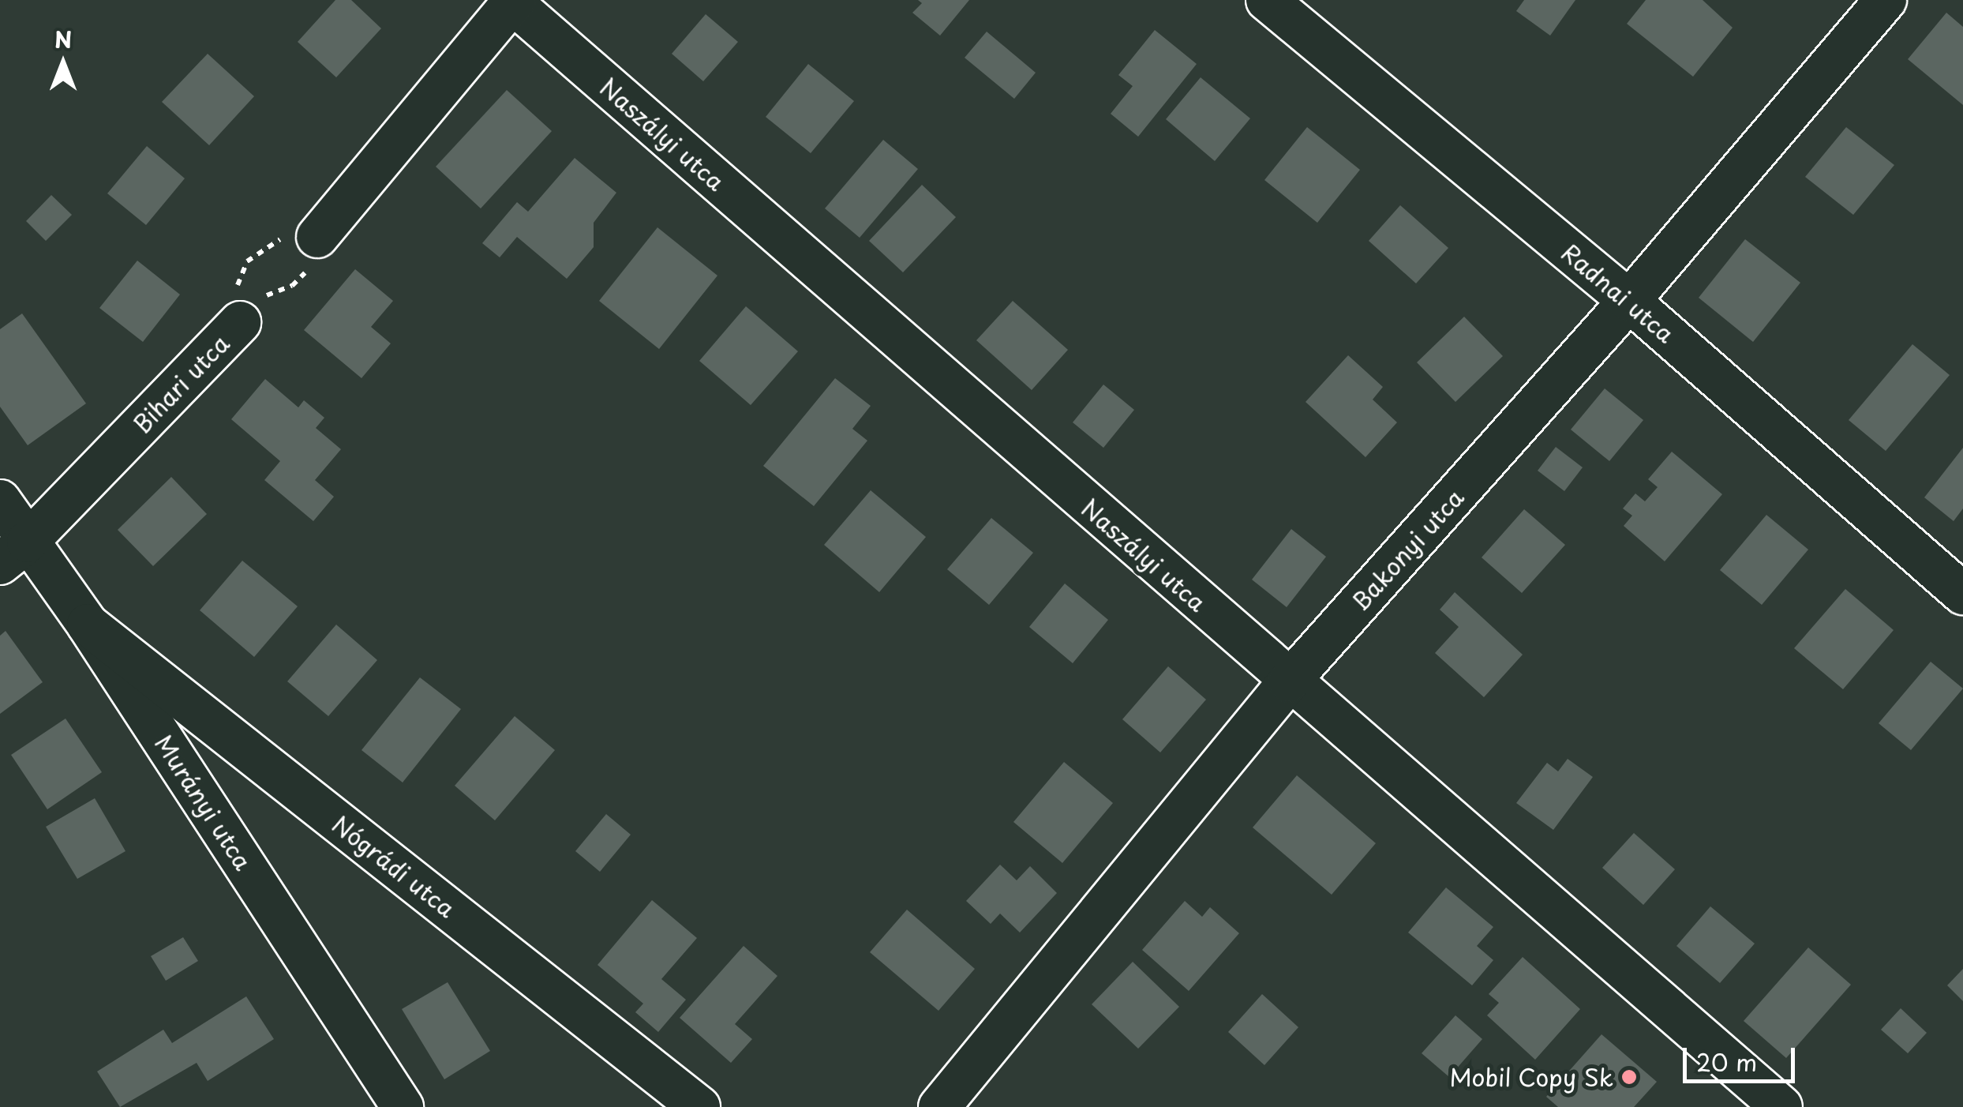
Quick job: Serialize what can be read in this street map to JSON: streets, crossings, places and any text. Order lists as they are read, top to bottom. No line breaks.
{"streets":{"street":["Naszályi utca","Radnai utca","Bihari utca","Bakonyi utca","Murányi utca","Nógrádi utca"]},"crossings":[["Naszályi utca","Bakonyi utca"],["Radnai utca","Bakonyi utca"],["Bihari utca","Murányi utca"],["Murányi utca","Nógrádi utca"]],"places":["Mobil Copy Sk"],"scale_bar":"20 m","north":"top"}
